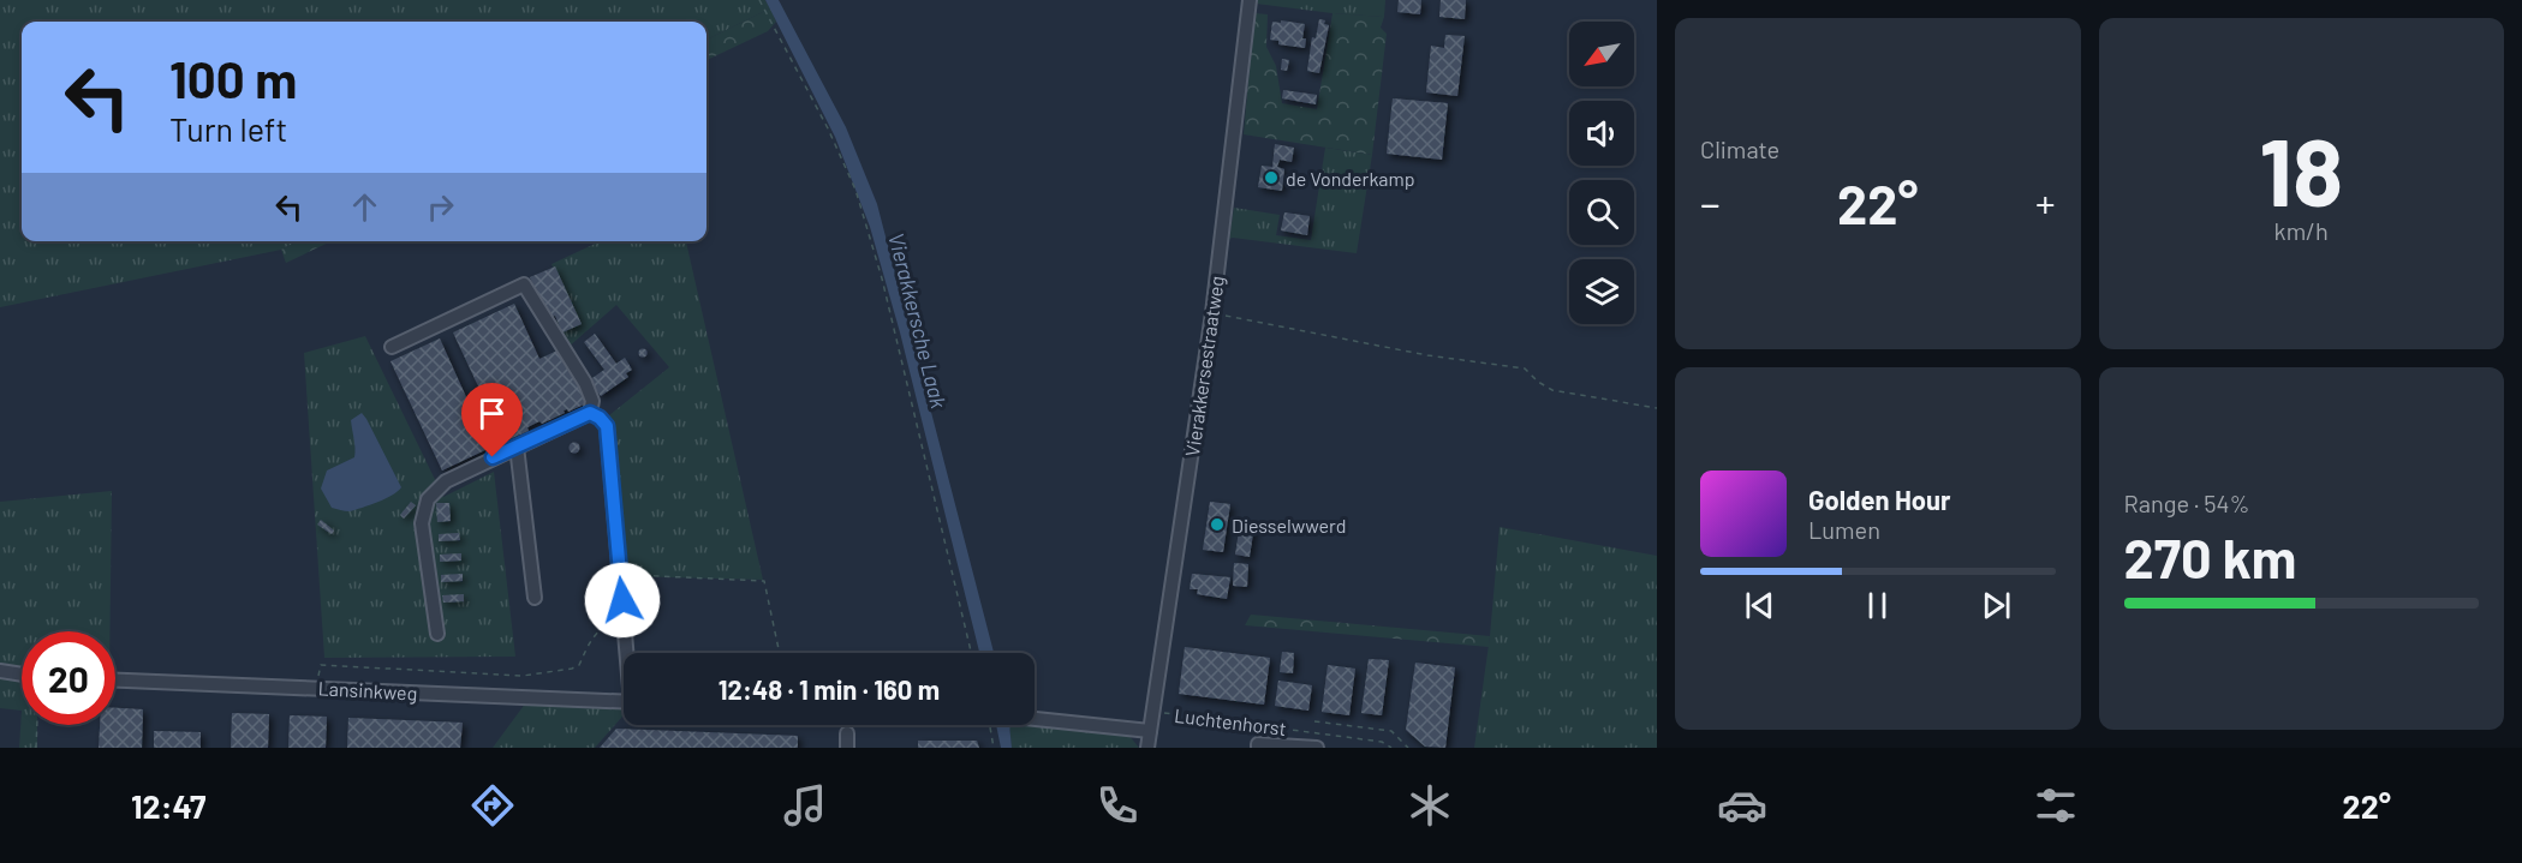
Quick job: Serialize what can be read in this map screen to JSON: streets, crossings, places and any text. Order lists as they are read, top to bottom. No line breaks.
{"streets":{"street":["Vierakkersestraatweg","Lansinkweg","Luchtenhorst"]},"crossings":[["Vierakkersestraatweg","Luchtenhorst"]],"water":["Vierakkersche Laak"],"places":["de Vonderkamp","Diesselwwerd"],"north":"bottom left","page":{"tile":["Climate",["18","km/h"],["Range · 54%","270 km"]],"turn":["100 m","Turn left"],"heat":["−","22°","+"],"song":["Golden Hour","Lumen"],"limit":"20","trip":"12:48 · 1 min · 160 m","tabs":["12:47","22°"]}}
